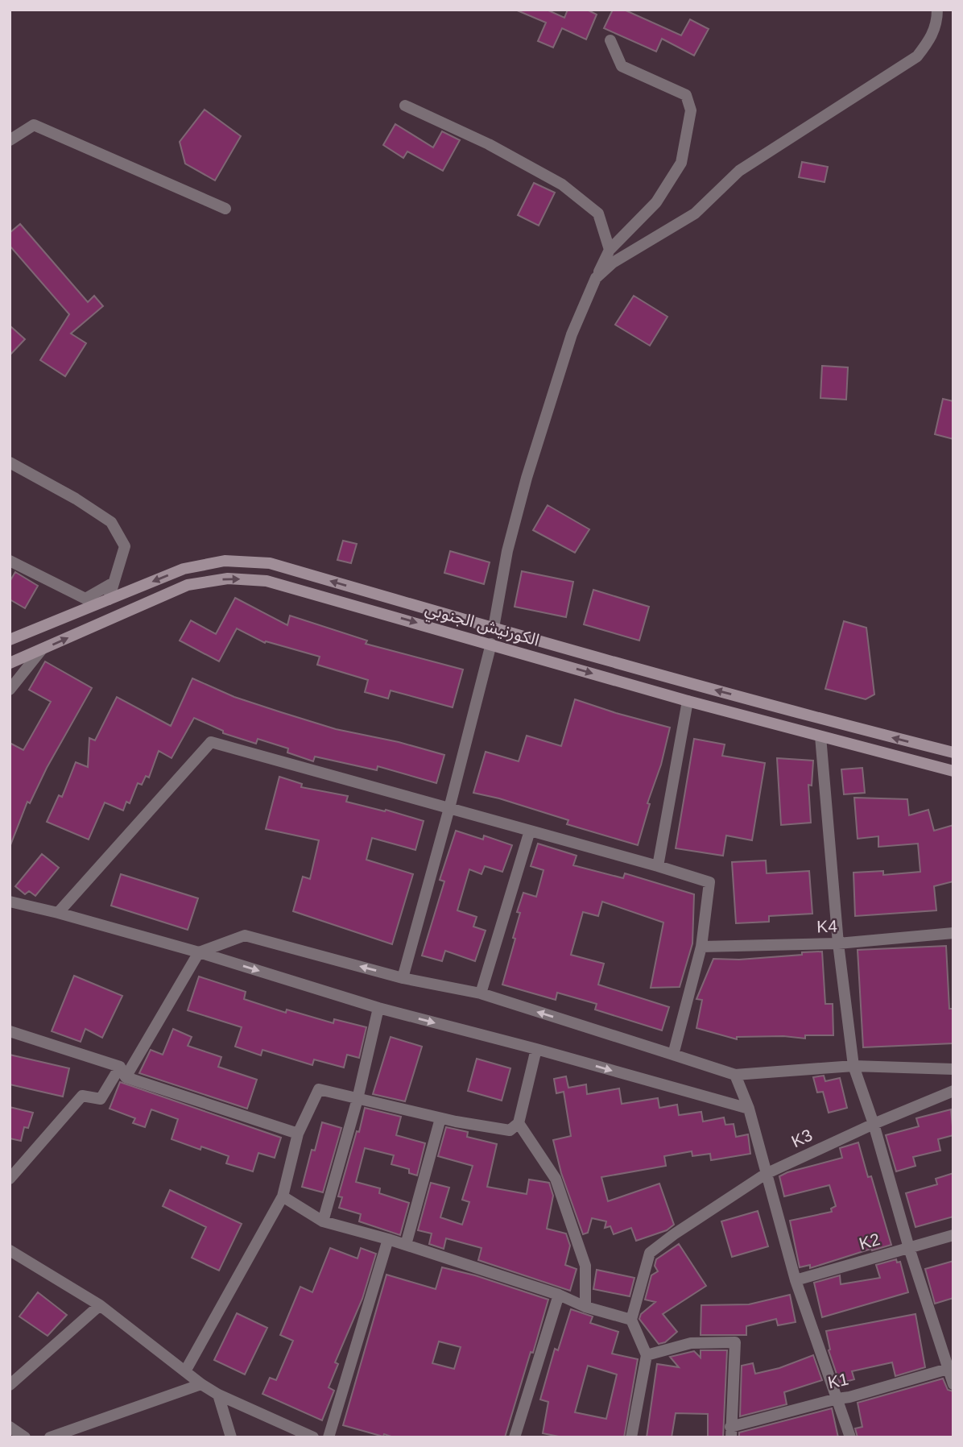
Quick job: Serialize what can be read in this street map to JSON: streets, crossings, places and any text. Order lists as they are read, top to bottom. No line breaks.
{"streets":{"main road":["الكورنيش الجنوبي"],"street":["K4","K3","K2","K1"]}}
